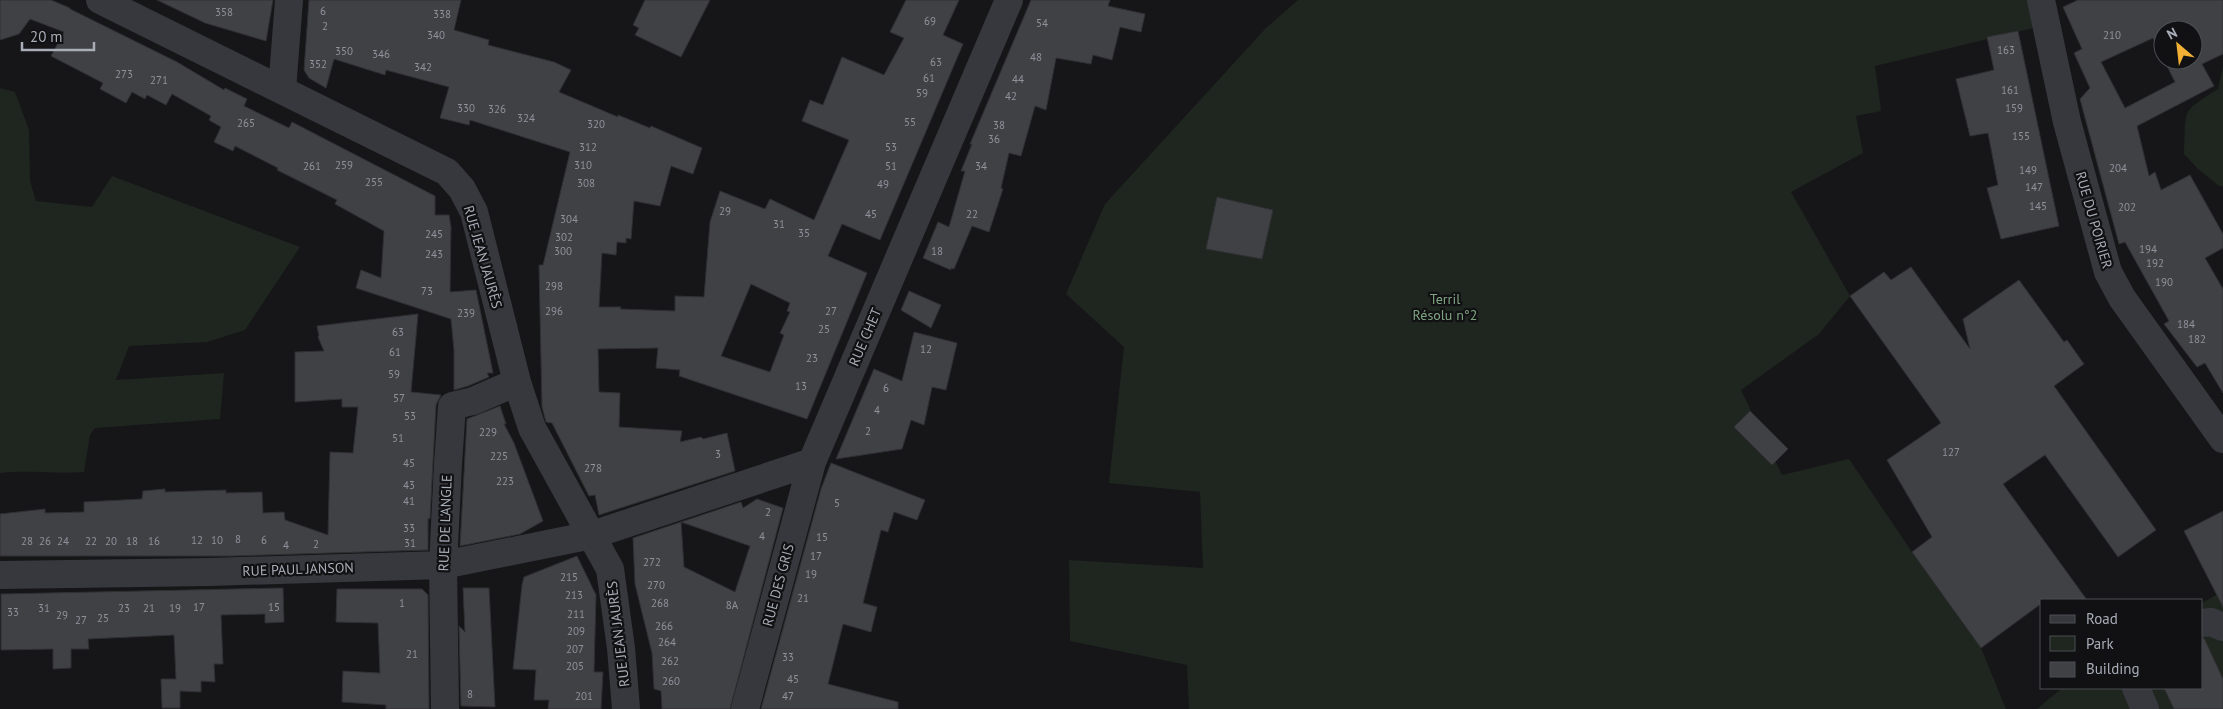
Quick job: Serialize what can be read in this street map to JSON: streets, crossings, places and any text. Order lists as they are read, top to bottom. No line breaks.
{"streets":{"street":["RUE DU POIRIER","RUE JEAN JAURÈS","RUE CHET","RUE DE L'ANGLE","RUE PAUL JANSON","RUE DES GRIS"]},"crossings":[["RUE JEAN JAURÈS","RUE DE L'ANGLE"],["RUE JEAN JAURÈS","RUE PAUL JANSON"],["RUE CHET","RUE DES GRIS"],["RUE DE L'ANGLE","RUE PAUL JANSON"]],"parks":["Terril Résolu n°2"],"house_numbers":["6","358","338","69","54","2","340","210","163","350","346","48","63","352","342","273","61","44","271","161","59","42","330","159","326","324","55","265","320","38","155","36","312","53","259","310","261","51","34","204","149","255","308","49","147","145","202","29","45","22","304","31","35","245","302","194","300","18","243","192","190","298","73","296","27","239","184","25","63","182","12","61","23","59","13","6","57","4","53","2","229","51","127","3","225","45","278","223","43","41","5","2","33","4","15","8","12","10","6","28","26","24","22","20","18","16","31","2","4","17","272","19","215","270","213","21","1","268","8A","17","15","31","23","21","19","33","211","29","25","27","266","209","264","207","21","33","262","205","45","260","8","201","47"],"legend":["Road","Park","Building"],"scale_bar":"20 m","north":"top left"}
